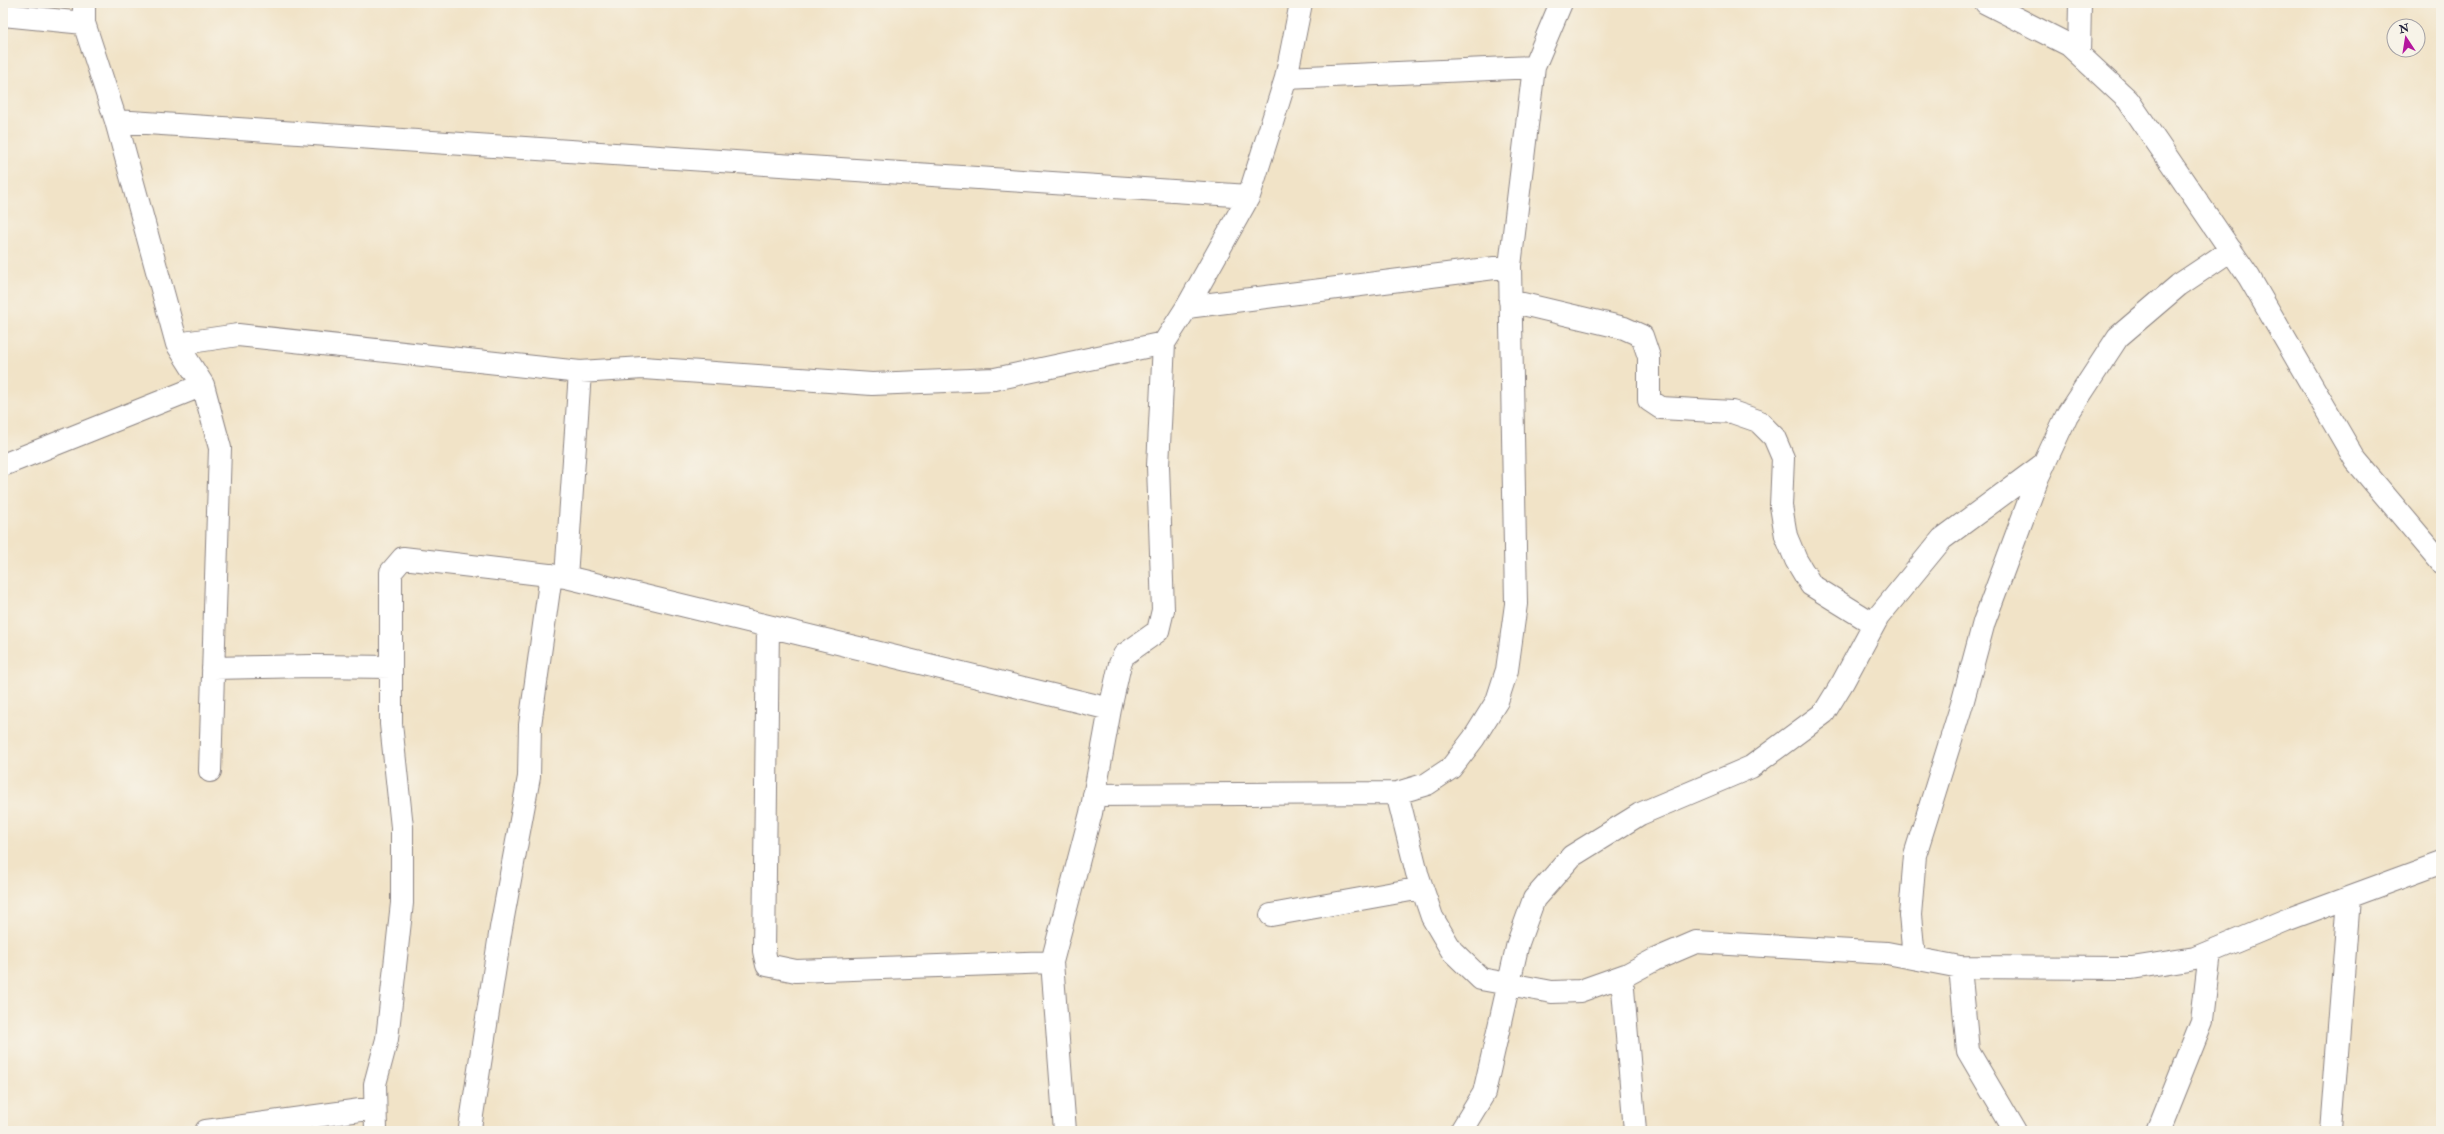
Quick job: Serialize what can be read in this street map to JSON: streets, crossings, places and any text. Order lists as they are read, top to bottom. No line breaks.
{"north":"top"}
